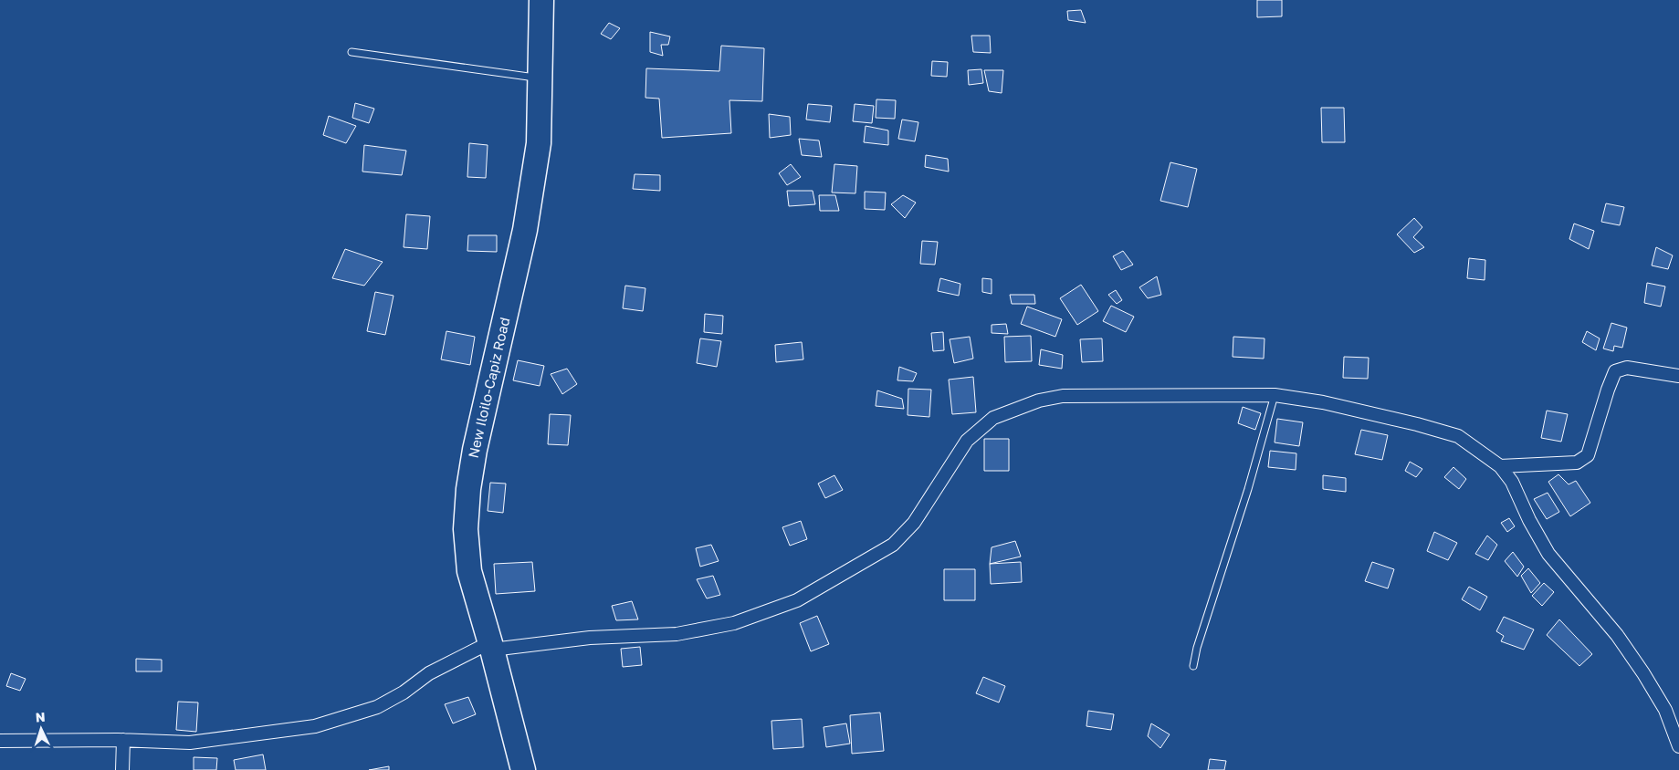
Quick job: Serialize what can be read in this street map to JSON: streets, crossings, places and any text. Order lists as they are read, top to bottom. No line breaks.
{"streets":{"highway":["New Iloilo-Capiz Road"]},"north":"top"}
